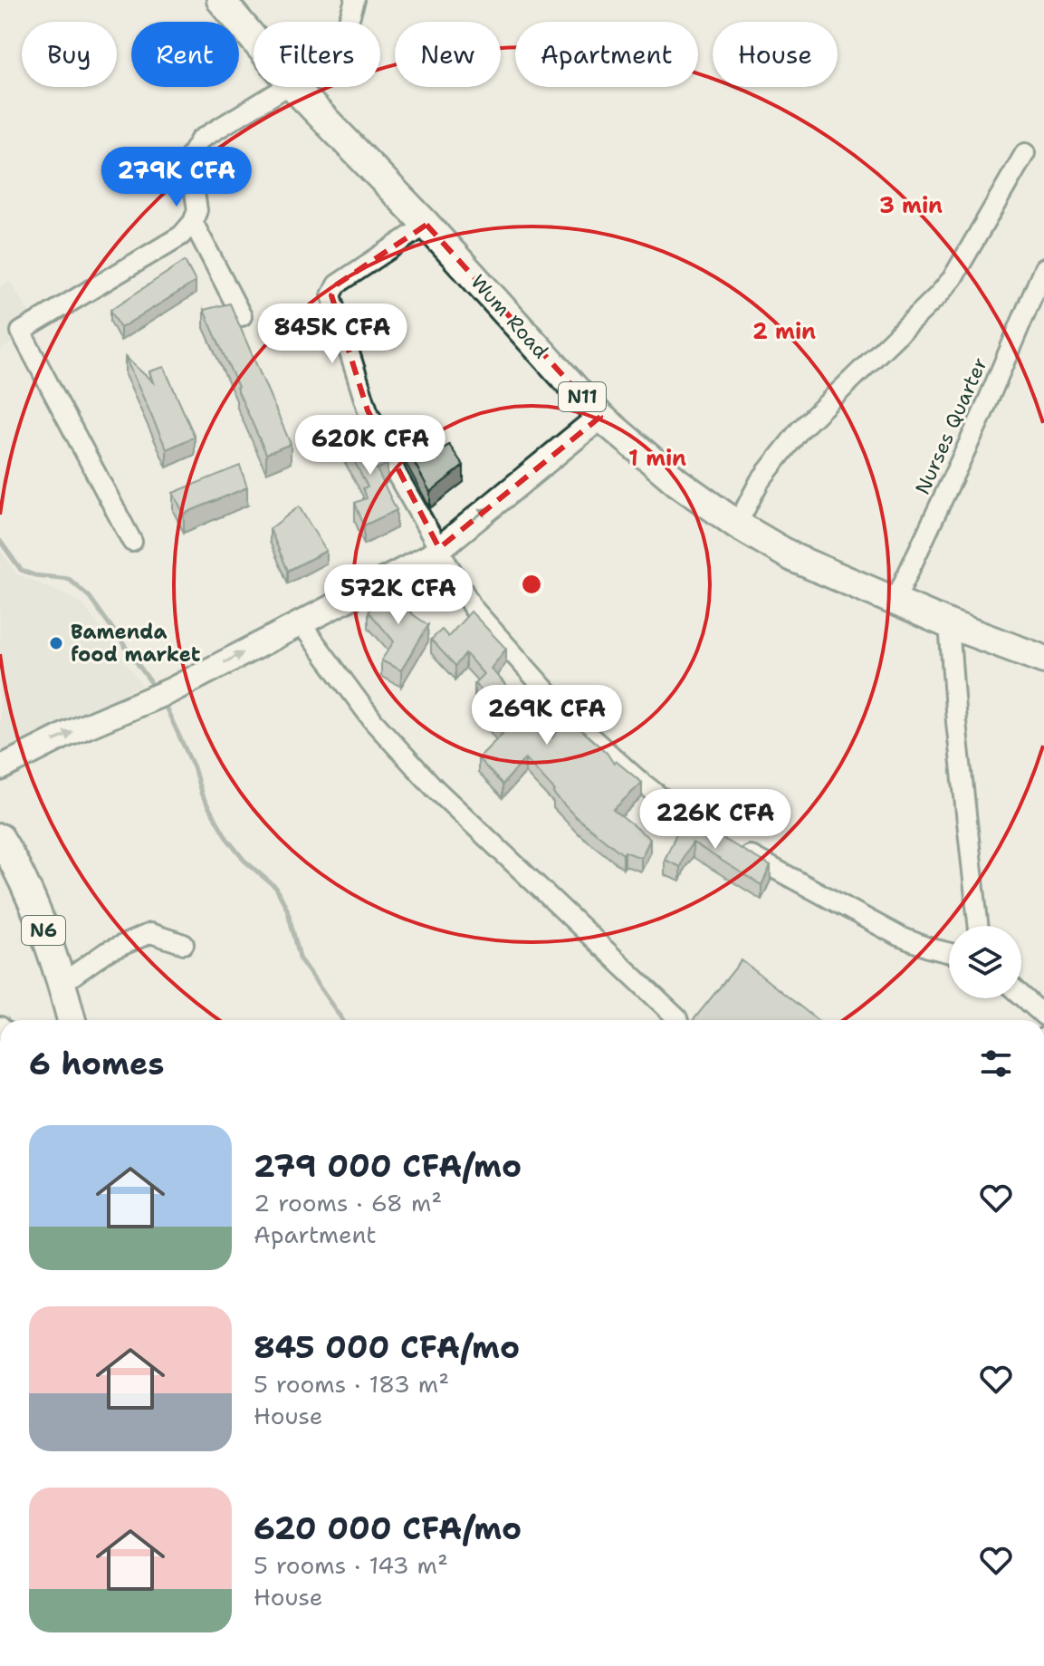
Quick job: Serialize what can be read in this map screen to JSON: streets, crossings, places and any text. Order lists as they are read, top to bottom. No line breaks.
{"streets":{"highway":["Wum Road","N11","N6"],"street":["Nurses Quarter"]},"crossings":[["Wum Road","Nurses Quarter"]],"places":["Bamenda food market"],"page":{"chip":["Buy","Rent","Filters","New","Apartment","House"],"price":["279K CFA","845K CFA","620K CFA","572K CFA","269K CFA","226K CFA"],"heading":"6 homes","list":[{"name":"279 000 CFA/mo","note":"2 rooms · 68 m² · Apartment"},{"name":"845 000 CFA/mo","note":"5 rooms · 183 m² · House"},{"name":"620 000 CFA/mo","note":"5 rooms · 143 m² · House"}]},"rings":["3 min","2 min","1 min"]}
